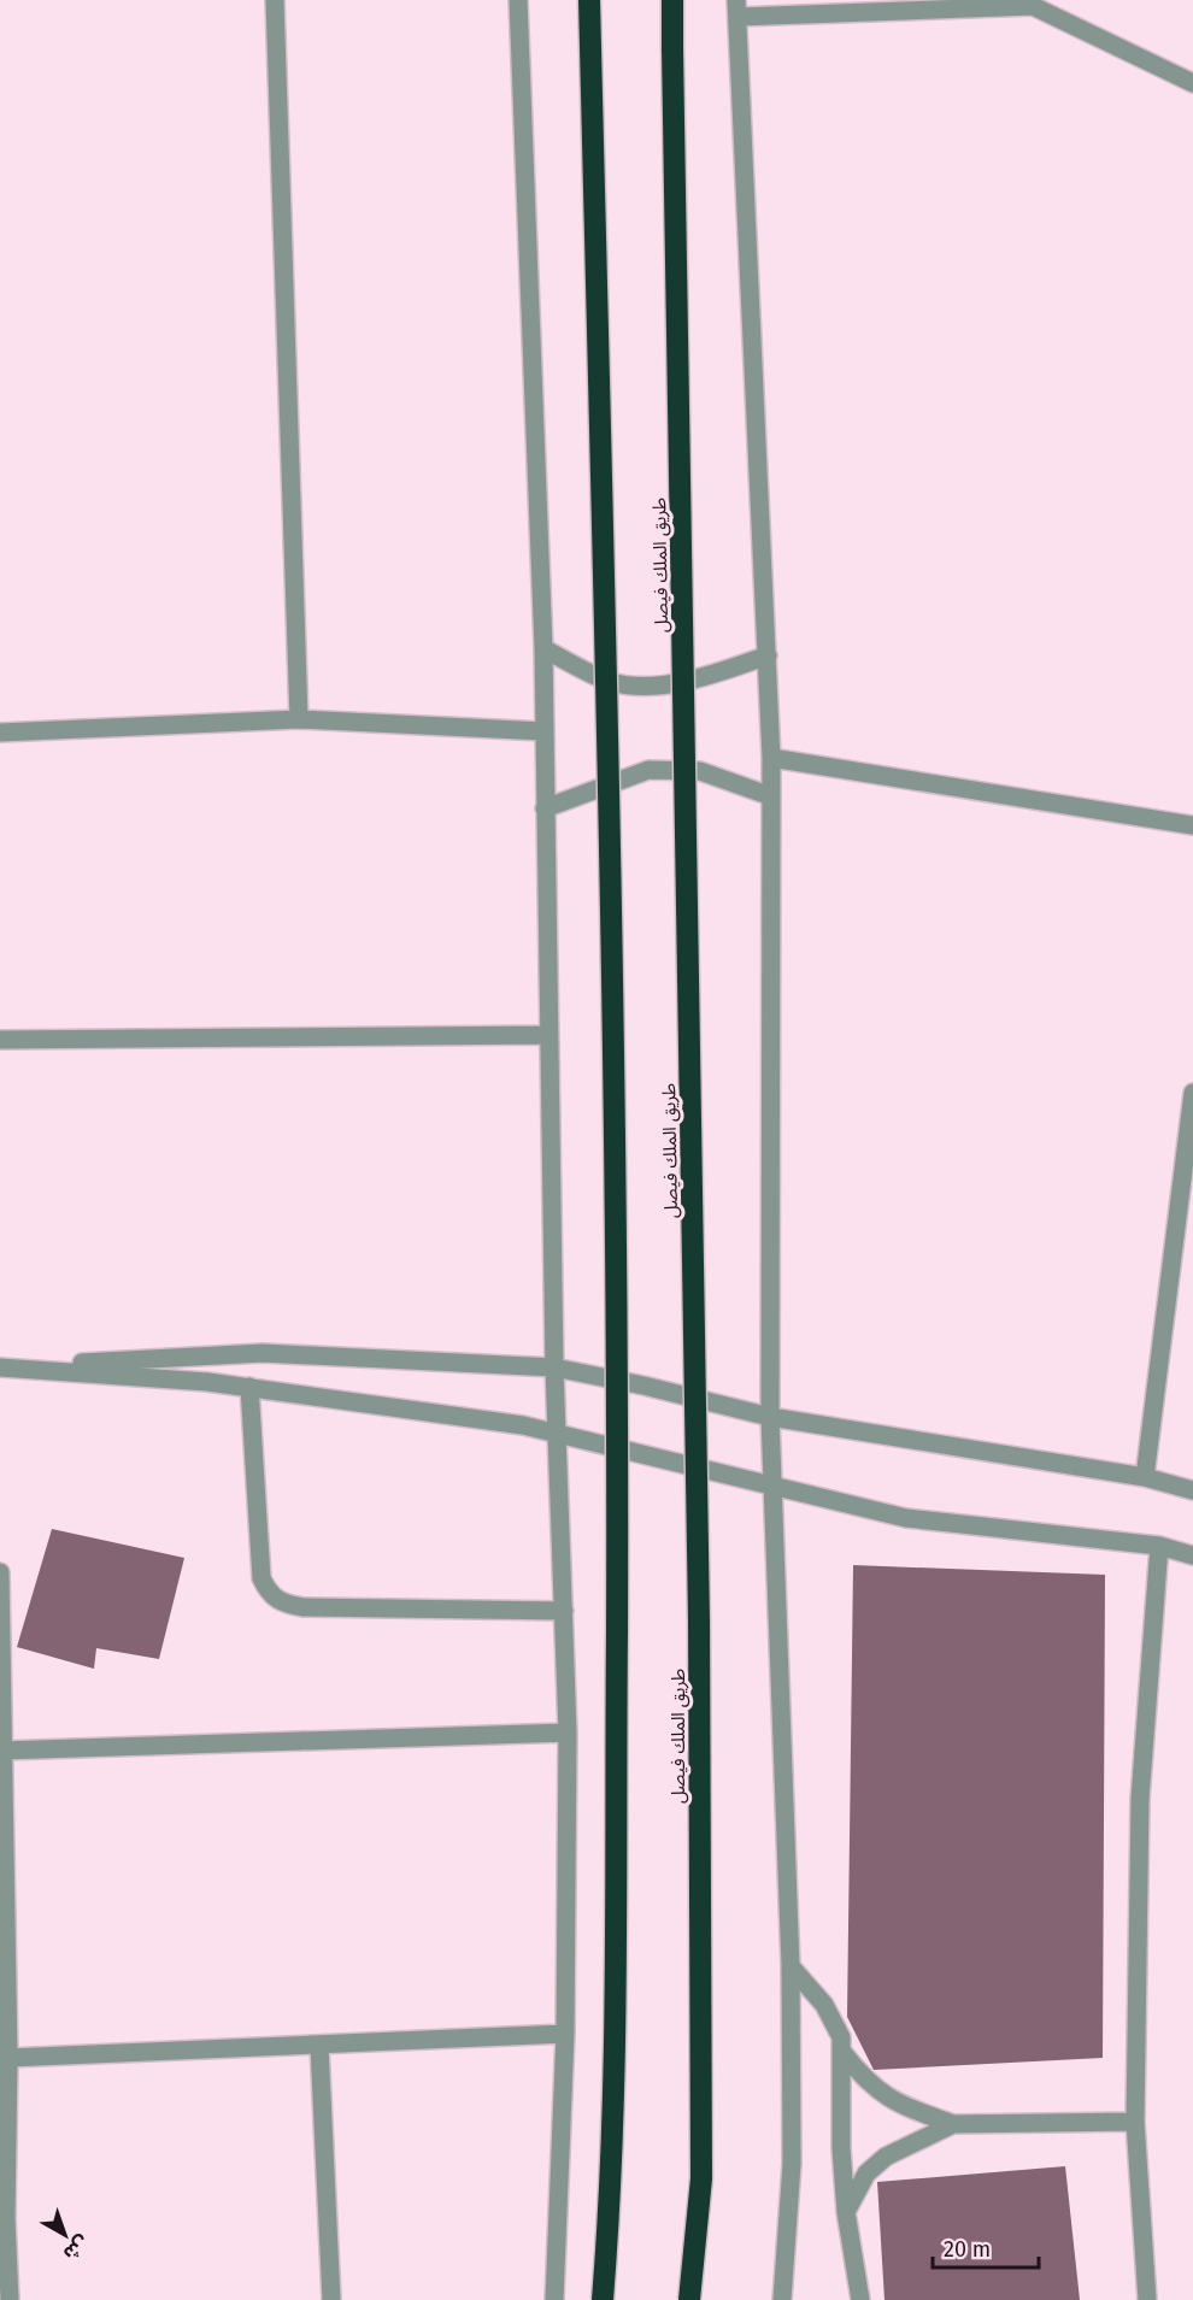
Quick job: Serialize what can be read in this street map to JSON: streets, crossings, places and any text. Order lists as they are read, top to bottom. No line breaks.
{"streets":{"highway":["طريق الملك فيصل"]},"scale_bar":"20 m","north":"bottom right"}
